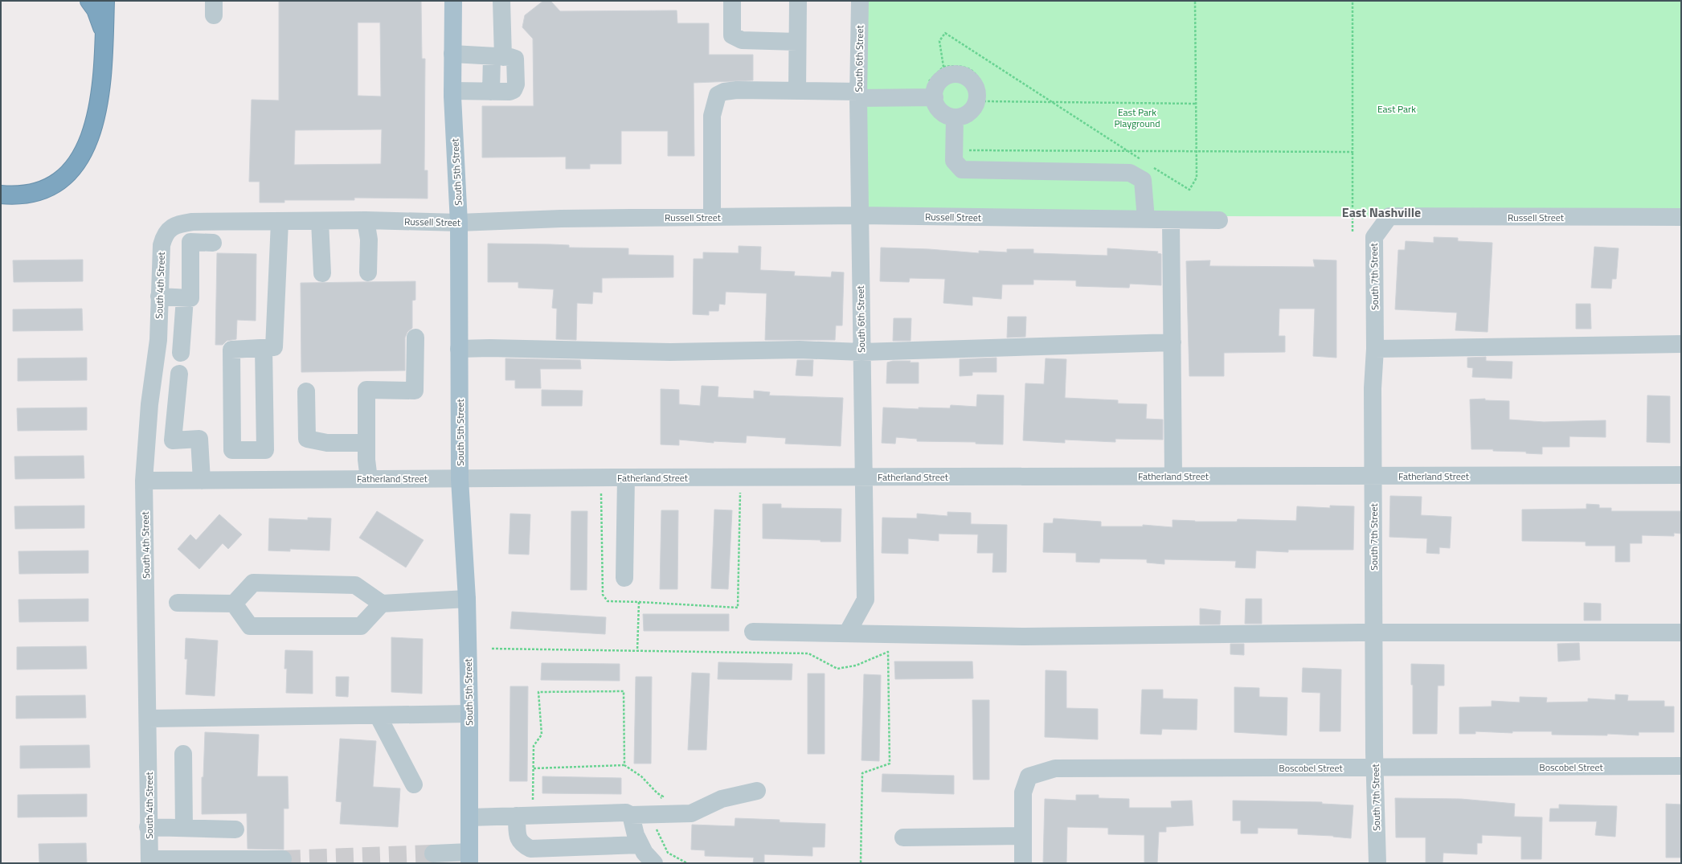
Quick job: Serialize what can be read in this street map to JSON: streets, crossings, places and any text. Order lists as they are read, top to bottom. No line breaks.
{"streets":{"main road":["South 5th Street"],"street":["South 6th Street","Russell Street","South 7th Street","South 4th Street","Fatherland Street","Boscobel Street"]},"crossings":[["South 6th Street","Russell Street"],["South 6th Street","Fatherland Street"],["South 5th Street","Russell Street"],["South 5th Street","Fatherland Street"],["Russell Street","South 7th Street"],["Russell Street","South 4th Street"],["South 7th Street","Fatherland Street"],["South 7th Street","Boscobel Street"],["South 4th Street","Fatherland Street"]],"districts":["East Nashville"],"parks":["East Park","East Park Playground"]}
